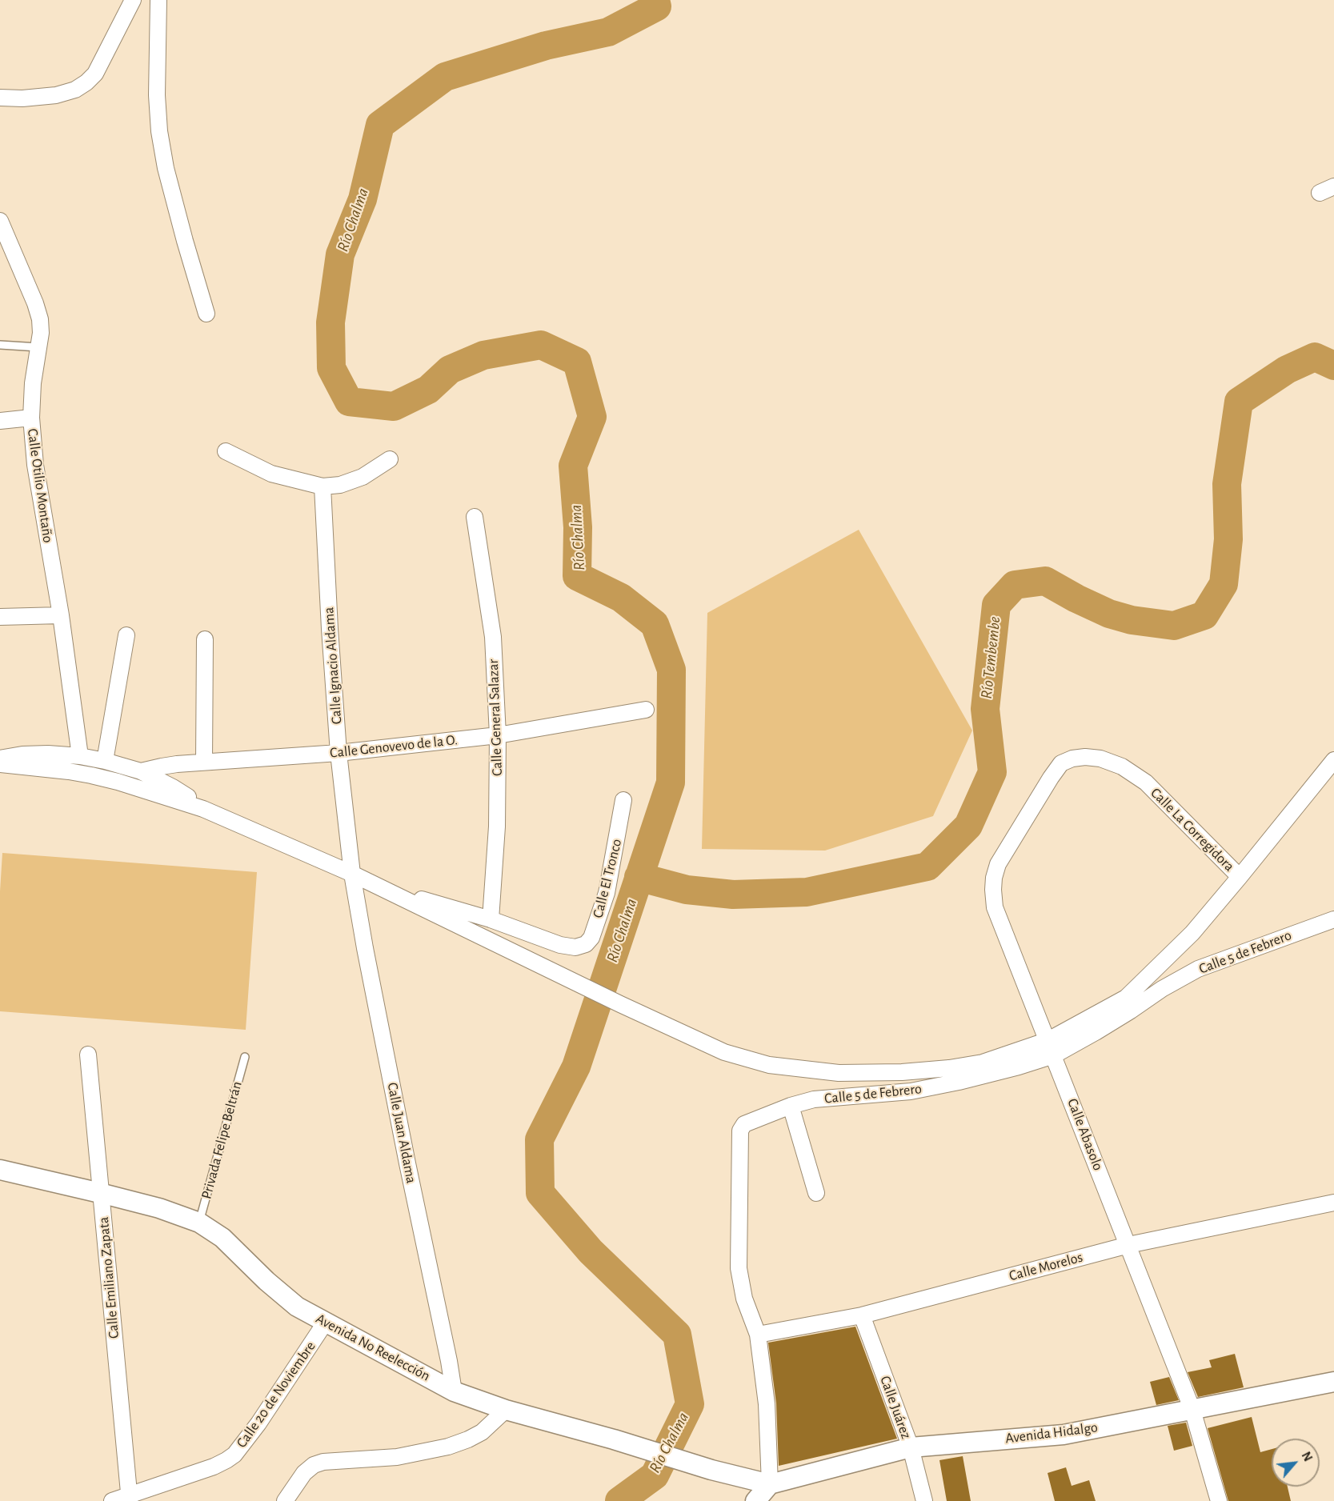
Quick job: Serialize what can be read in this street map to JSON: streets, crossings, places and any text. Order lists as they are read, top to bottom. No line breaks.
{"streets":{"street":["Calle Otilio Montaño","Calle Ignacio Aldama","Calle General Salazar","Calle Genovevo de la O.","Calle La Corregidora","Calle El Tronco","Calle 5 de Febrero","Calle Juan Aldama","Calle Abasolo","Calle Morelos","Calle Emiliano Zapata","Avenida No Reelección","Calle 20 de Noviembre","Calle Juárez","Avenida Hidalgo"],"lane":["Privada Felipe Beltrán"]},"crossings":[["Calle Ignacio Aldama","Calle Genovevo de la O."],["Calle Ignacio Aldama","Calle Juan Aldama"],["Calle General Salazar","Calle Genovevo de la O."],["Calle General Salazar","Calle El Tronco"],["Calle La Corregidora","Calle Abasolo"],["Calle 5 de Febrero","Calle Abasolo"],["Calle 5 de Febrero","Calle Morelos"],["Calle 5 de Febrero","Avenida No Reelección"],["Calle 5 de Febrero","Avenida Hidalgo"],["Calle Juan Aldama","Avenida No Reelección"],["Calle Abasolo","Calle Morelos"],["Calle Abasolo","Avenida Hidalgo"],["Privada Felipe Beltrán","Avenida No Reelección"],["Calle Morelos","Calle Juárez"],["Calle Emiliano Zapata","Avenida No Reelección"],["Calle Emiliano Zapata","Calle 20 de Noviembre"],["Avenida No Reelección","Calle 20 de Noviembre"],["Avenida No Reelección","Avenida Hidalgo"],["Calle Juárez","Avenida Hidalgo"]],"water":["Río Chalma","Río Tembembe"],"north":"top right"}
